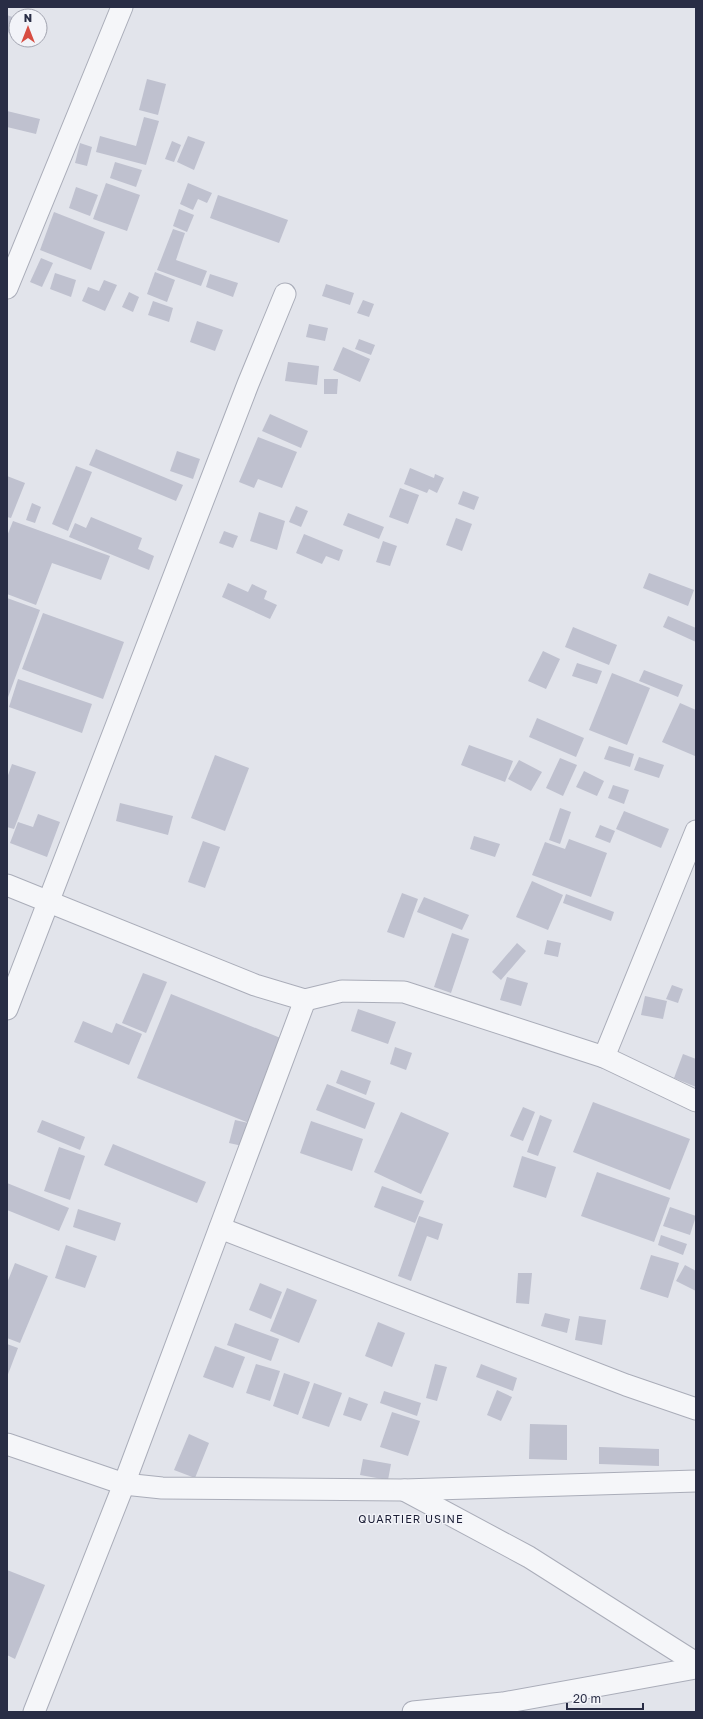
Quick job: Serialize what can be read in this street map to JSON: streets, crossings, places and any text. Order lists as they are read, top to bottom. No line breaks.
{"districts":["QUARTIER USINE"],"scale_bar":"20 m","north":"top"}
